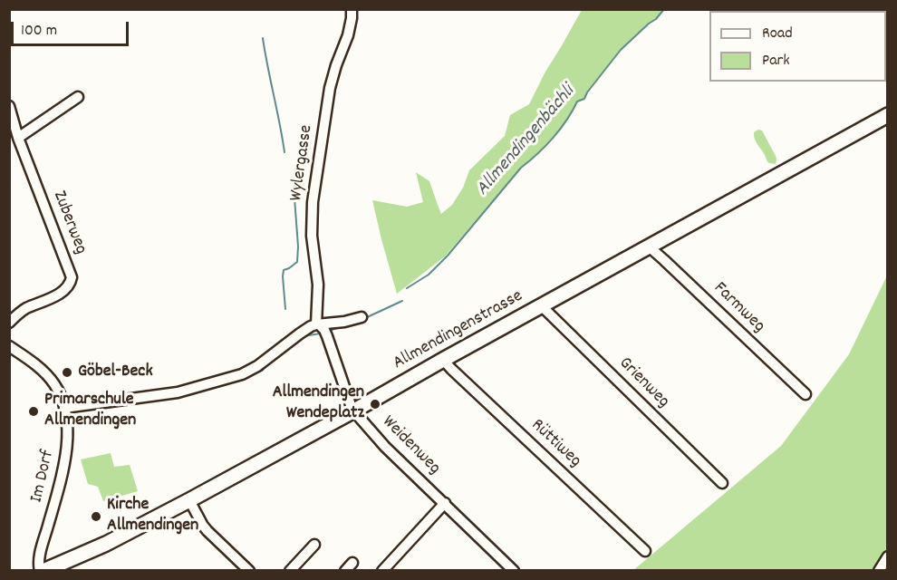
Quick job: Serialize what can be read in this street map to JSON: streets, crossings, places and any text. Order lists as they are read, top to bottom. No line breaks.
{"streets":{"street":["Wylergasse","Zuberweg","Farmweg","Allmendingenstrasse","Grienweg","Rüttiweg","Weidenweg","Im Dorf"]},"crossings":[["Wylergasse","Allmendingenstrasse"],["Wylergasse","Weidenweg"],["Farmweg","Allmendingenstrasse"],["Allmendingenstrasse","Grienweg"],["Allmendingenstrasse","Rüttiweg"],["Allmendingenstrasse","Weidenweg"],["Allmendingenstrasse","Im Dorf"]],"water":["Allmendingenbächli"],"places":["Göbel-Beck","Allmendingen Wendeplatz","Primarschule Allmendingen","Kirche Allmendingen"],"legend":["Road","Park"],"scale_bar":"100 m"}
